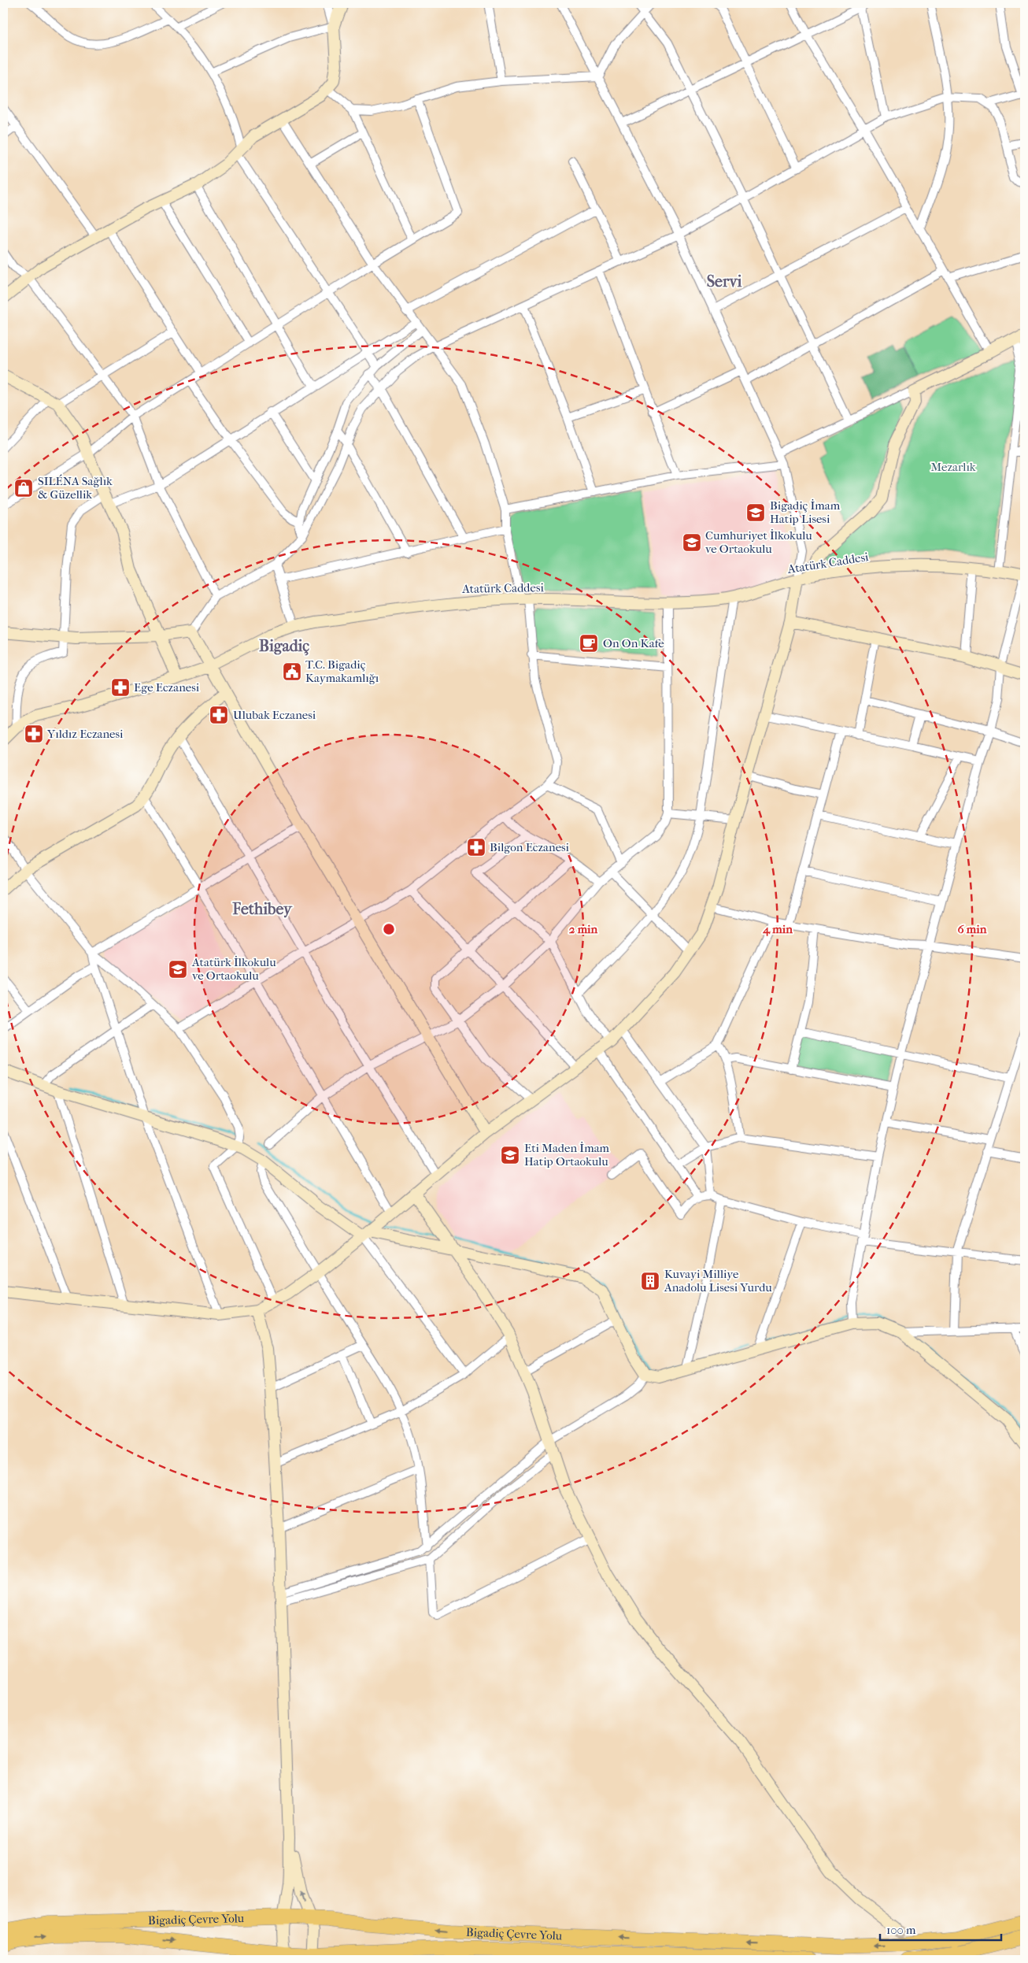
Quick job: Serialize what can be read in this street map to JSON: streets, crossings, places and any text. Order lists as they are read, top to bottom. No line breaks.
{"streets":{"highway":["Bigadiç Çevre Yolu"],"street":["Atatürk Caddesi"]},"districts":["Servi","Bigadiç","Fethibey"],"parks":["Mezarlık"],"places":{"shop":["SILÉNA Sağlık & Güzellik"],"school or university":["Bigadiç İmam Hatip Lisesi","Cumhuriyet İlkokulu ve Ortaokulu","Atatürk İlkokulu ve Ortaokulu","Eti Maden İmam Hatip Ortaokulu"],"cafe":["On On Kafe"],"public building":["T.C. Bigadiç Kaymakamlığı"],"pharmacy":["Ege Eczanesi","Ulubak Eczanesi","Yıldız Eczanesi","Bilgon Eczanesi"],"building":["Kuvayi Milliye Anadolu Lisesi Yurdu"]},"scale_bar":"100 m","rings":["2 min","4 min","6 min"]}
